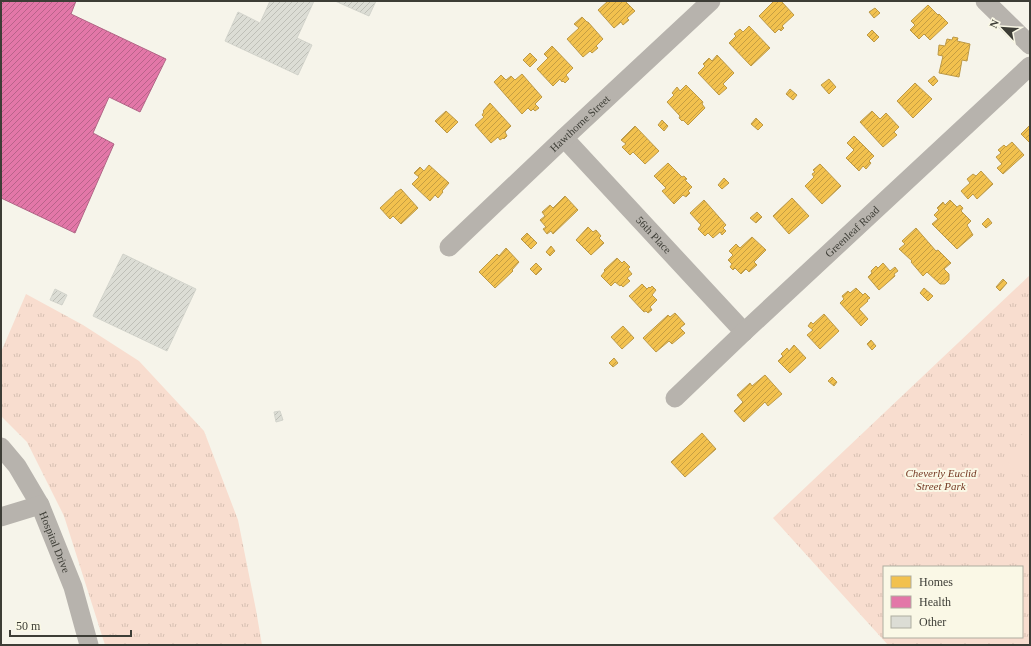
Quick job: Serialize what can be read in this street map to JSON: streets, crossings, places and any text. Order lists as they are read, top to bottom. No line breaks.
{"streets":{"street":["Hawthorne Street","Greenleaf Road","56th Place","Hospital Drive"]},"crossings":[["Hawthorne Street","56th Place"],["Greenleaf Road","56th Place"]],"parks":["Cheverly Euclid Street Park"],"legend":["Homes","Health","Other"],"scale_bar":"50 m","north":"top left"}
